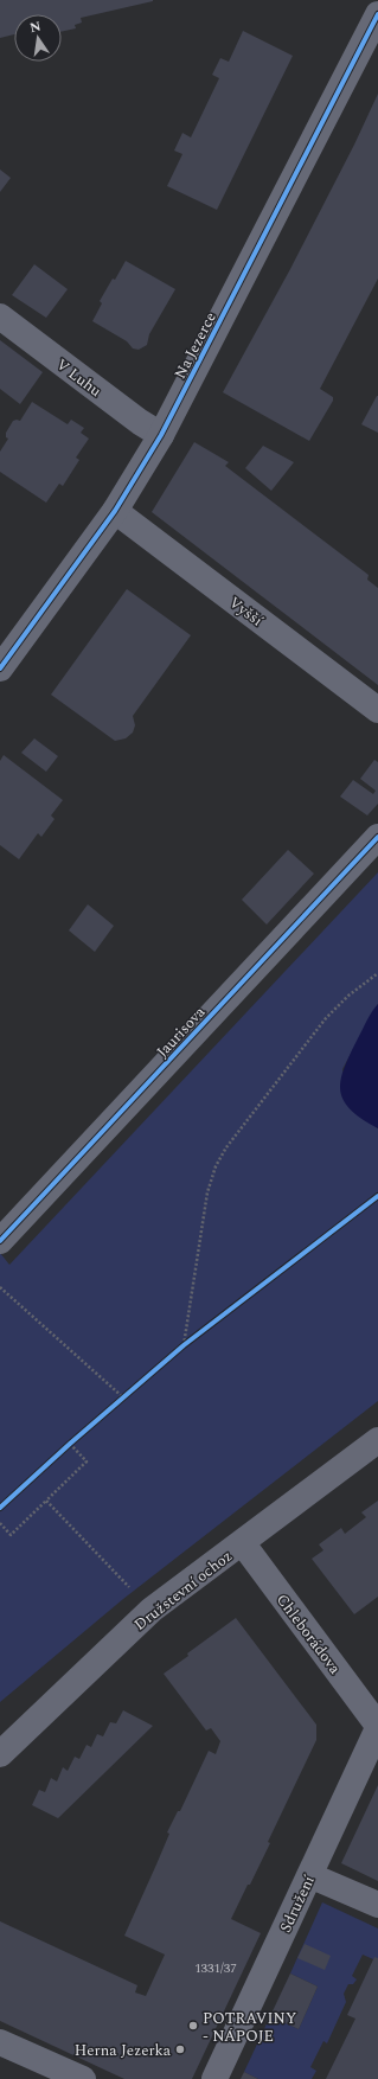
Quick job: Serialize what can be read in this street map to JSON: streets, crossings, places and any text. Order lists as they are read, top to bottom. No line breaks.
{"streets":{"street":["Na Jezerce","V Luhu","Vyšší","Jaurisova","Družstevní ochoz","Chleborádova","Sdružení"]},"crossings":[["Na Jezerce","V Luhu"],["Na Jezerce","Vyšší"],["Družstevní ochoz","Chleborádova"],["Chleborádova","Sdružení"]],"places":["POTRAVINY - NÁPOJE","Herna Jezerka"],"house_numbers":["1331/37"],"north":"top"}
